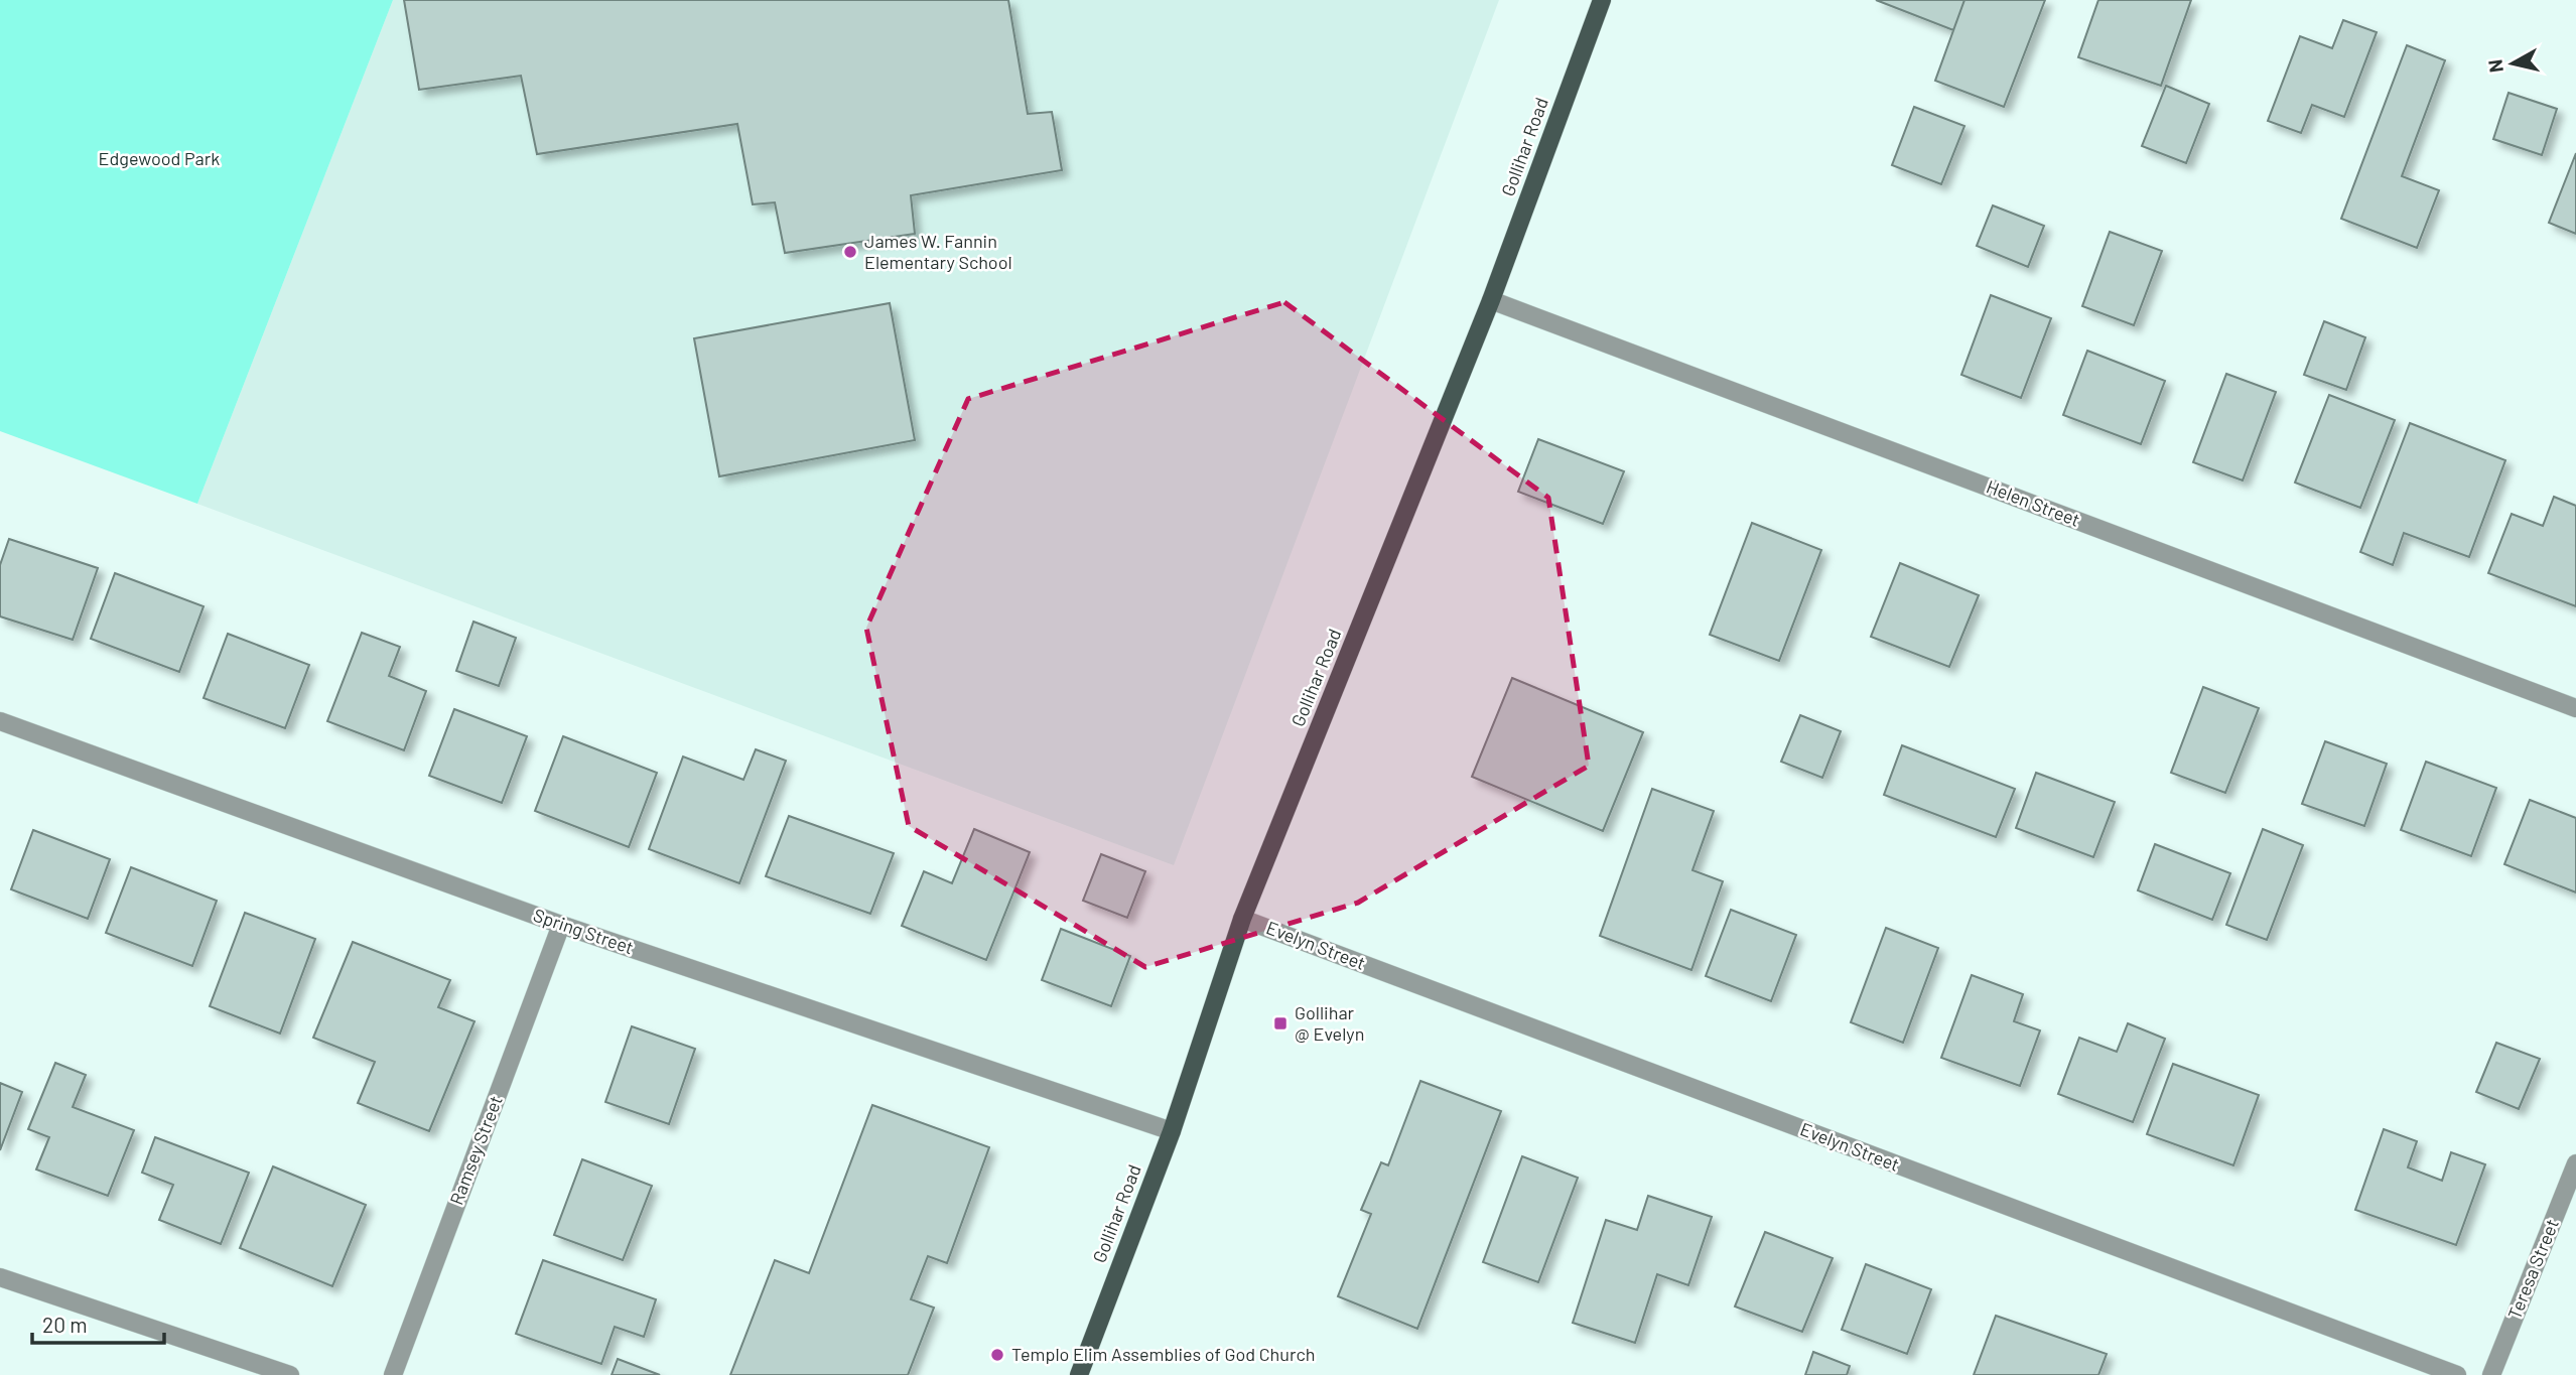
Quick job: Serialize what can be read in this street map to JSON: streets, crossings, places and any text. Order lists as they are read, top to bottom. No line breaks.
{"streets":{"main road":["Gollihar Road"],"street":["Helen Street","Spring Street","Evelyn Street","Ramsey Street","Teresa Street"]},"crossings":[["Gollihar Road","Helen Street"],["Gollihar Road","Spring Street"],["Gollihar Road","Evelyn Street"],["Spring Street","Ramsey Street"]],"parks":["Edgewood Park"],"places":{"other":["James W. Fannin Elementary School","Templo Elim Assemblies of God Church"],"transit":["Gollihar @ Evelyn"]},"scale_bar":"20 m","north":"left"}
